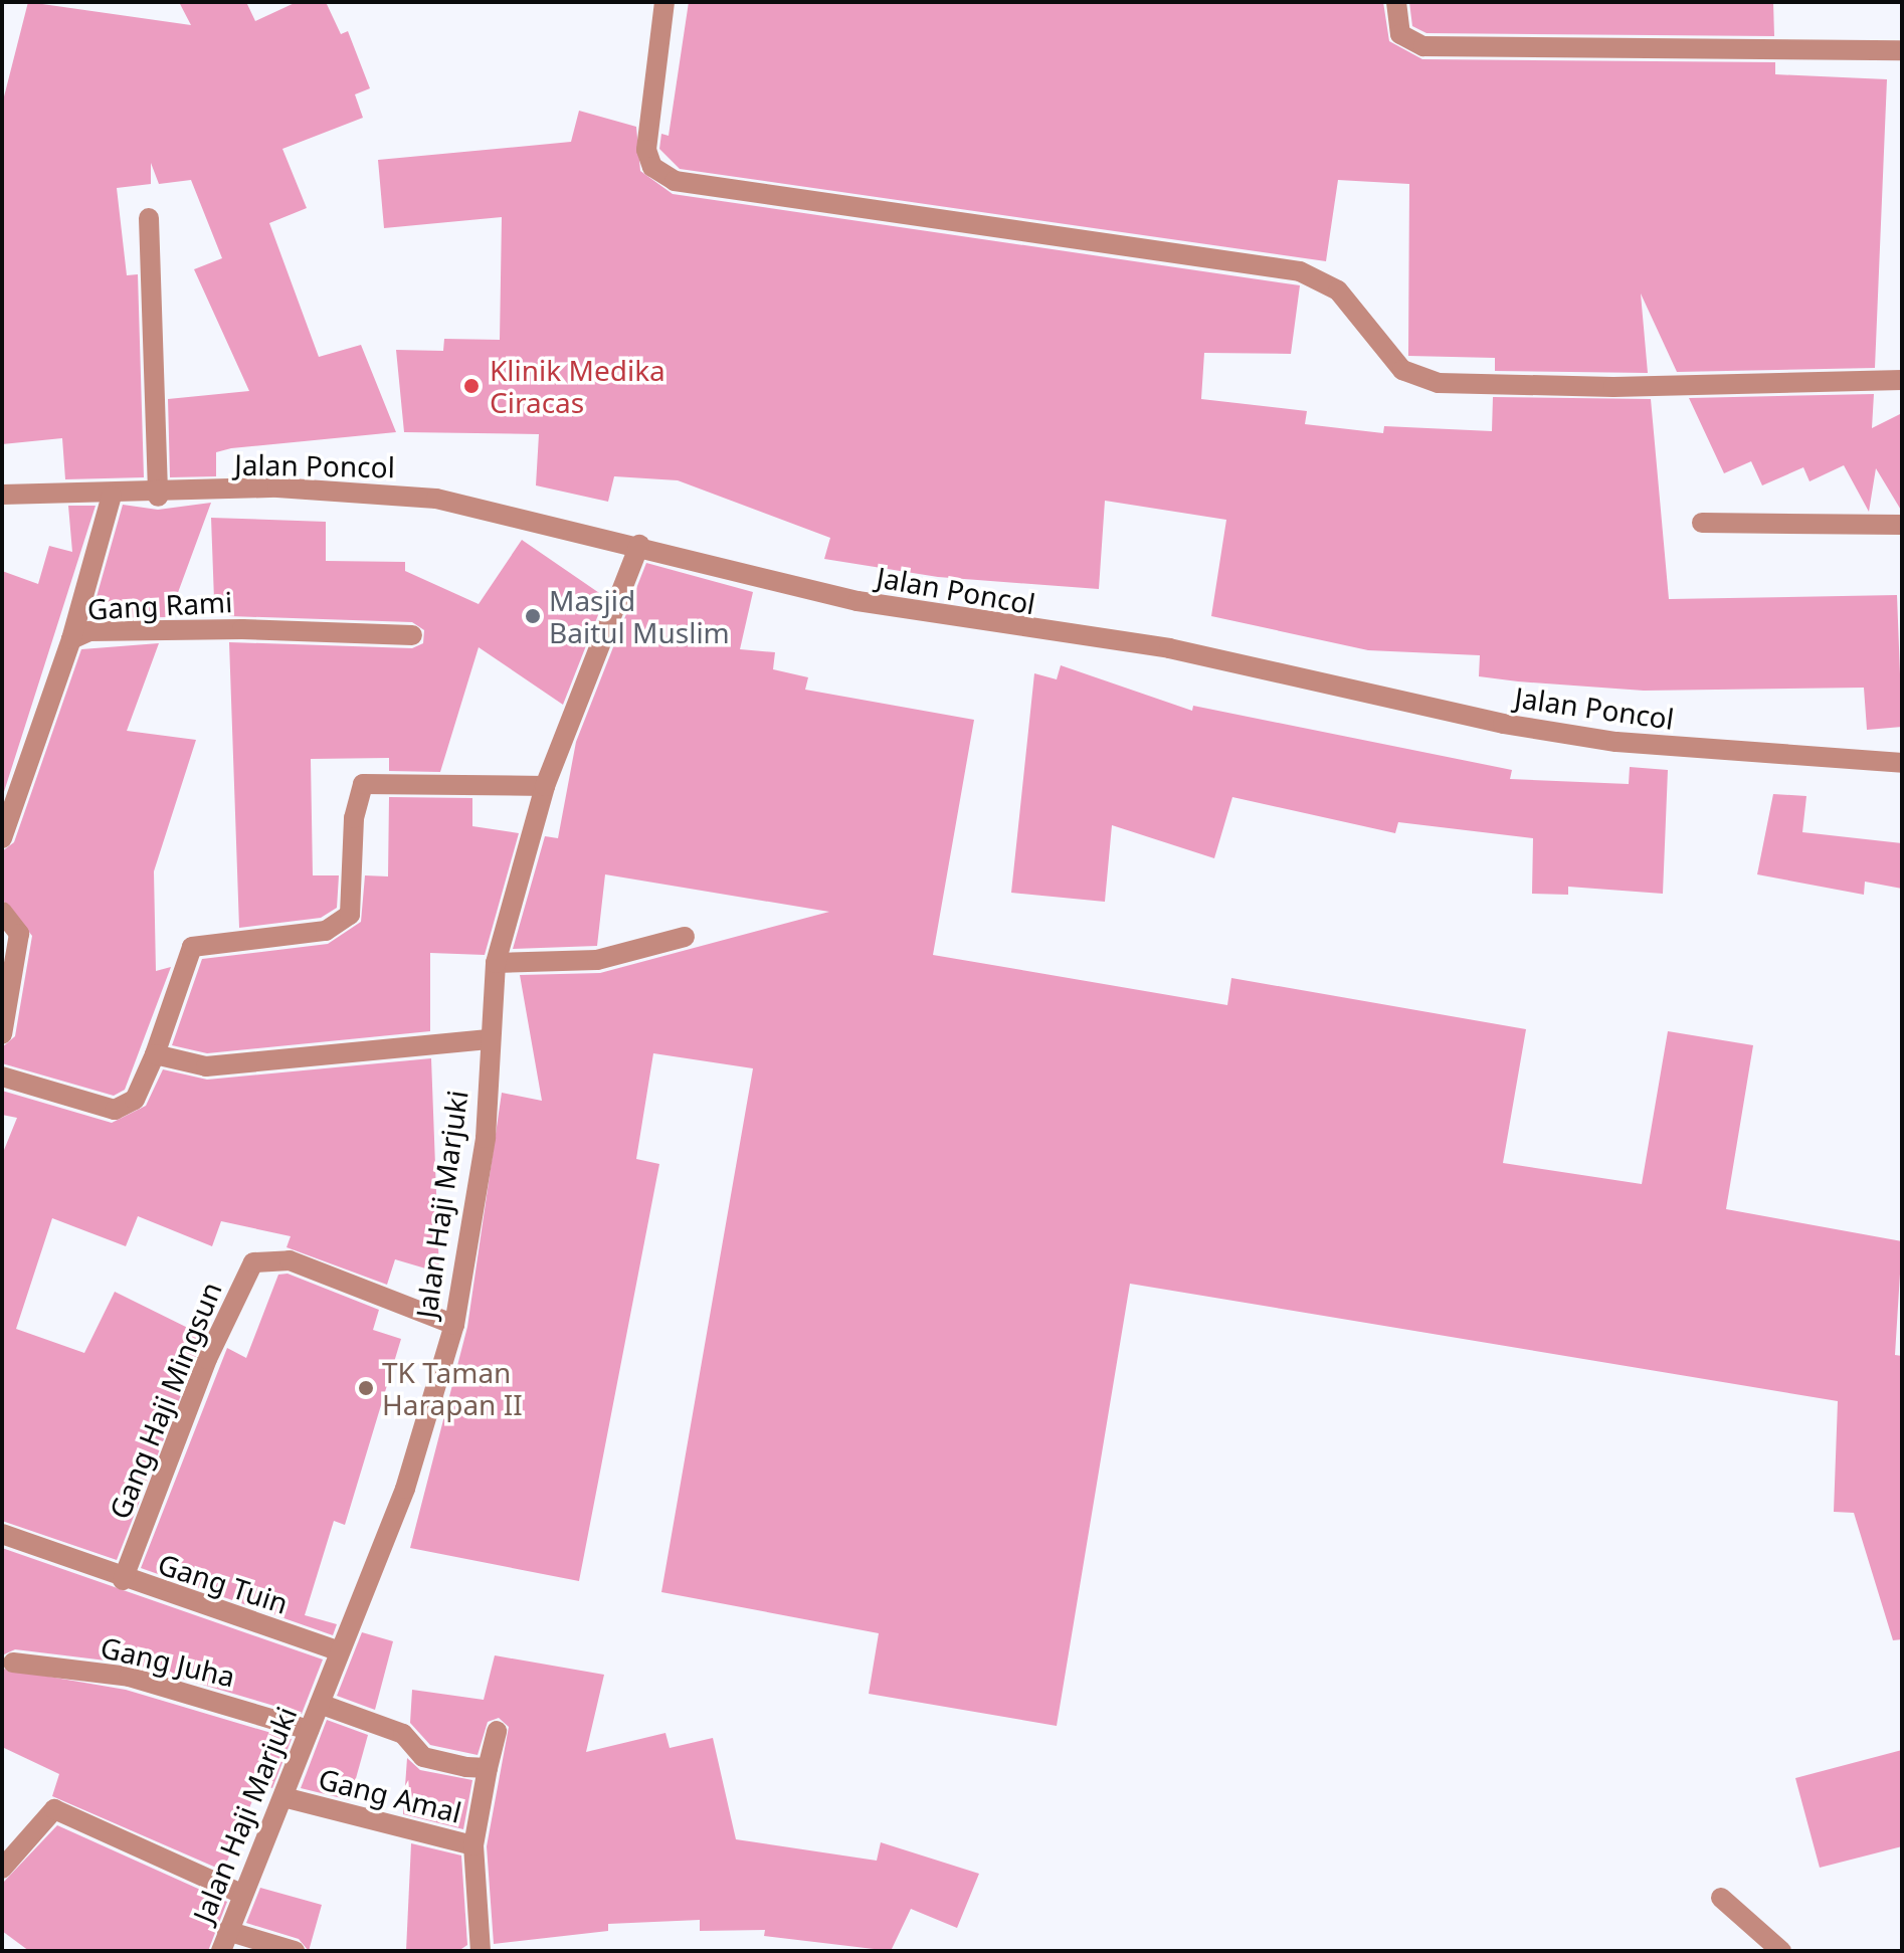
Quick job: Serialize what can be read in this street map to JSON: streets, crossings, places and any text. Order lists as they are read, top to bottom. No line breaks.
{"streets":{"street":["Jalan Poncol","Gang Rami","Jalan Haji Marjuki","Gang Haji Mingsun","Gang Tuin","Gang Juha","Gang Amal"]},"crossings":[["Jalan Poncol","Jalan Haji Marjuki"],["Jalan Haji Marjuki","Gang Haji Mingsun"],["Jalan Haji Marjuki","Gang Tuin"],["Jalan Haji Marjuki","Gang Juha"],["Jalan Haji Marjuki","Gang Amal"],["Gang Haji Mingsun","Gang Tuin"]],"places":["Klinik Medika Ciracas","Masjid Baitul Muslim","TK Taman Harapan II"]}
